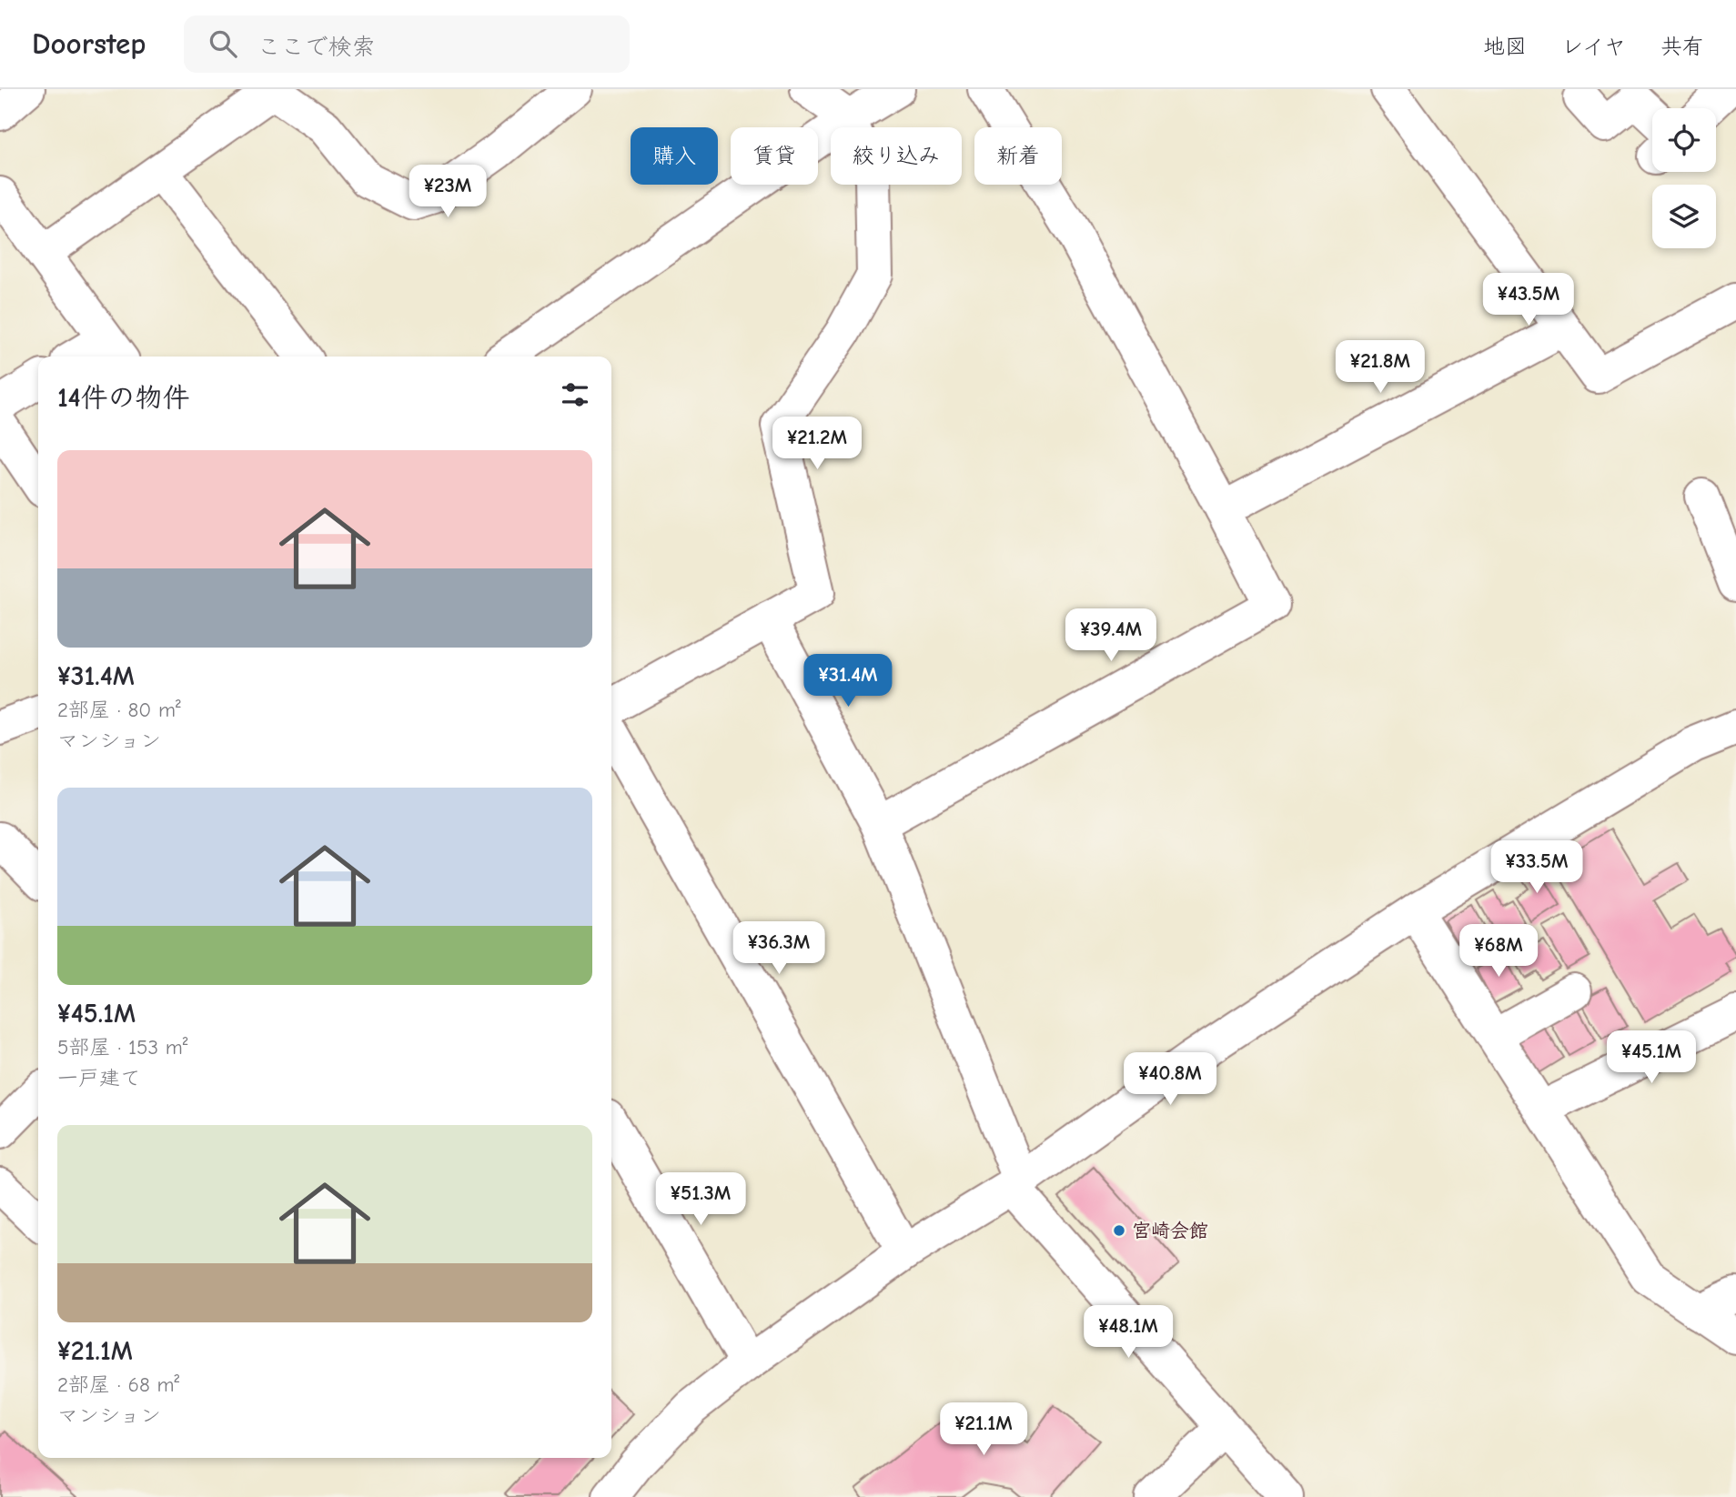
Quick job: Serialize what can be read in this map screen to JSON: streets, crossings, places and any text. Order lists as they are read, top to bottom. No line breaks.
{"places":["宮崎会館"],"page":{"header":"Doorstep","search":"ここで検索","nav":["地図","レイヤ","共有"],"chip":["購入","賃貸","絞り込み","新着"],"price":["¥23M","¥43.5M","¥21.8M","¥21.2M","¥39.4M","¥31.4M","¥33.5M","¥36.3M","¥68M","¥45.1M","¥40.8M","¥51.3M","¥48.1M","¥21.1M"],"heading":"14件の物件","list":[{"name":"¥31.4M","note":"2部屋 · 80 m² · マンション"},{"name":"¥45.1M","note":"5部屋 · 153 m² · 一戸建て"},{"name":"¥21.1M","note":"2部屋 · 68 m² · マンション"}]}}
